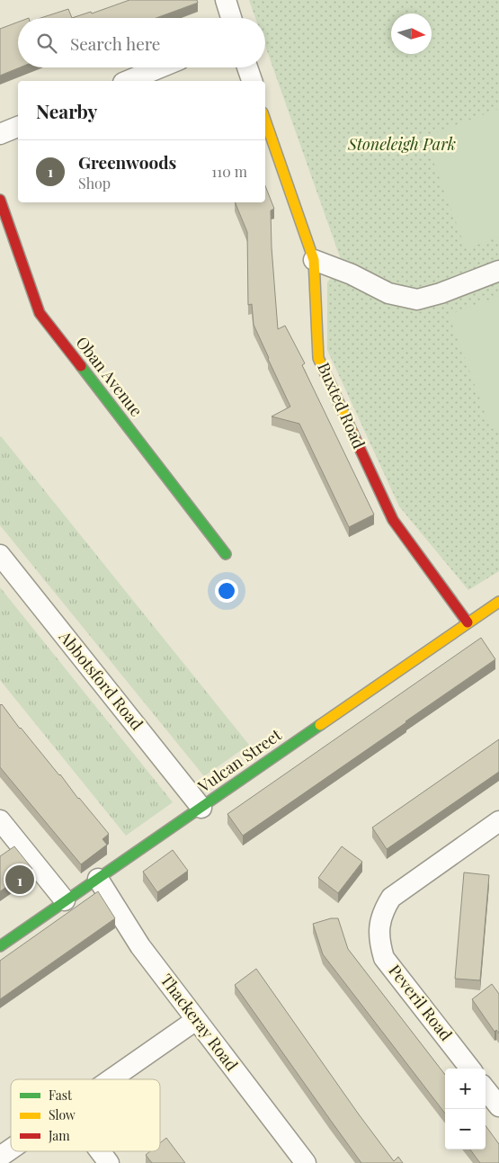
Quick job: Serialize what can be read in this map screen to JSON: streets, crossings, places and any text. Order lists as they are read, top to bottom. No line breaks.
{"streets":{"street":["Oban Avenue","Buxted Road","Abbotsford Road","Vulcan Street","Peveril Road","Thackeray Road"]},"crossings":[["Buxted Road","Vulcan Street"],["Abbotsford Road","Vulcan Street"],["Vulcan Street","Thackeray Road"]],"parks":["Stoneleigh Park"],"legend":["Fast","Slow","Jam"],"north":"right","page":{"search":"Search here","heading":"Nearby","list":[{"mark":"1","name":"Greenwoods","note":"Shop","value":"110 m"}],"pins":"1","map_buttons":["+","−"]}}
